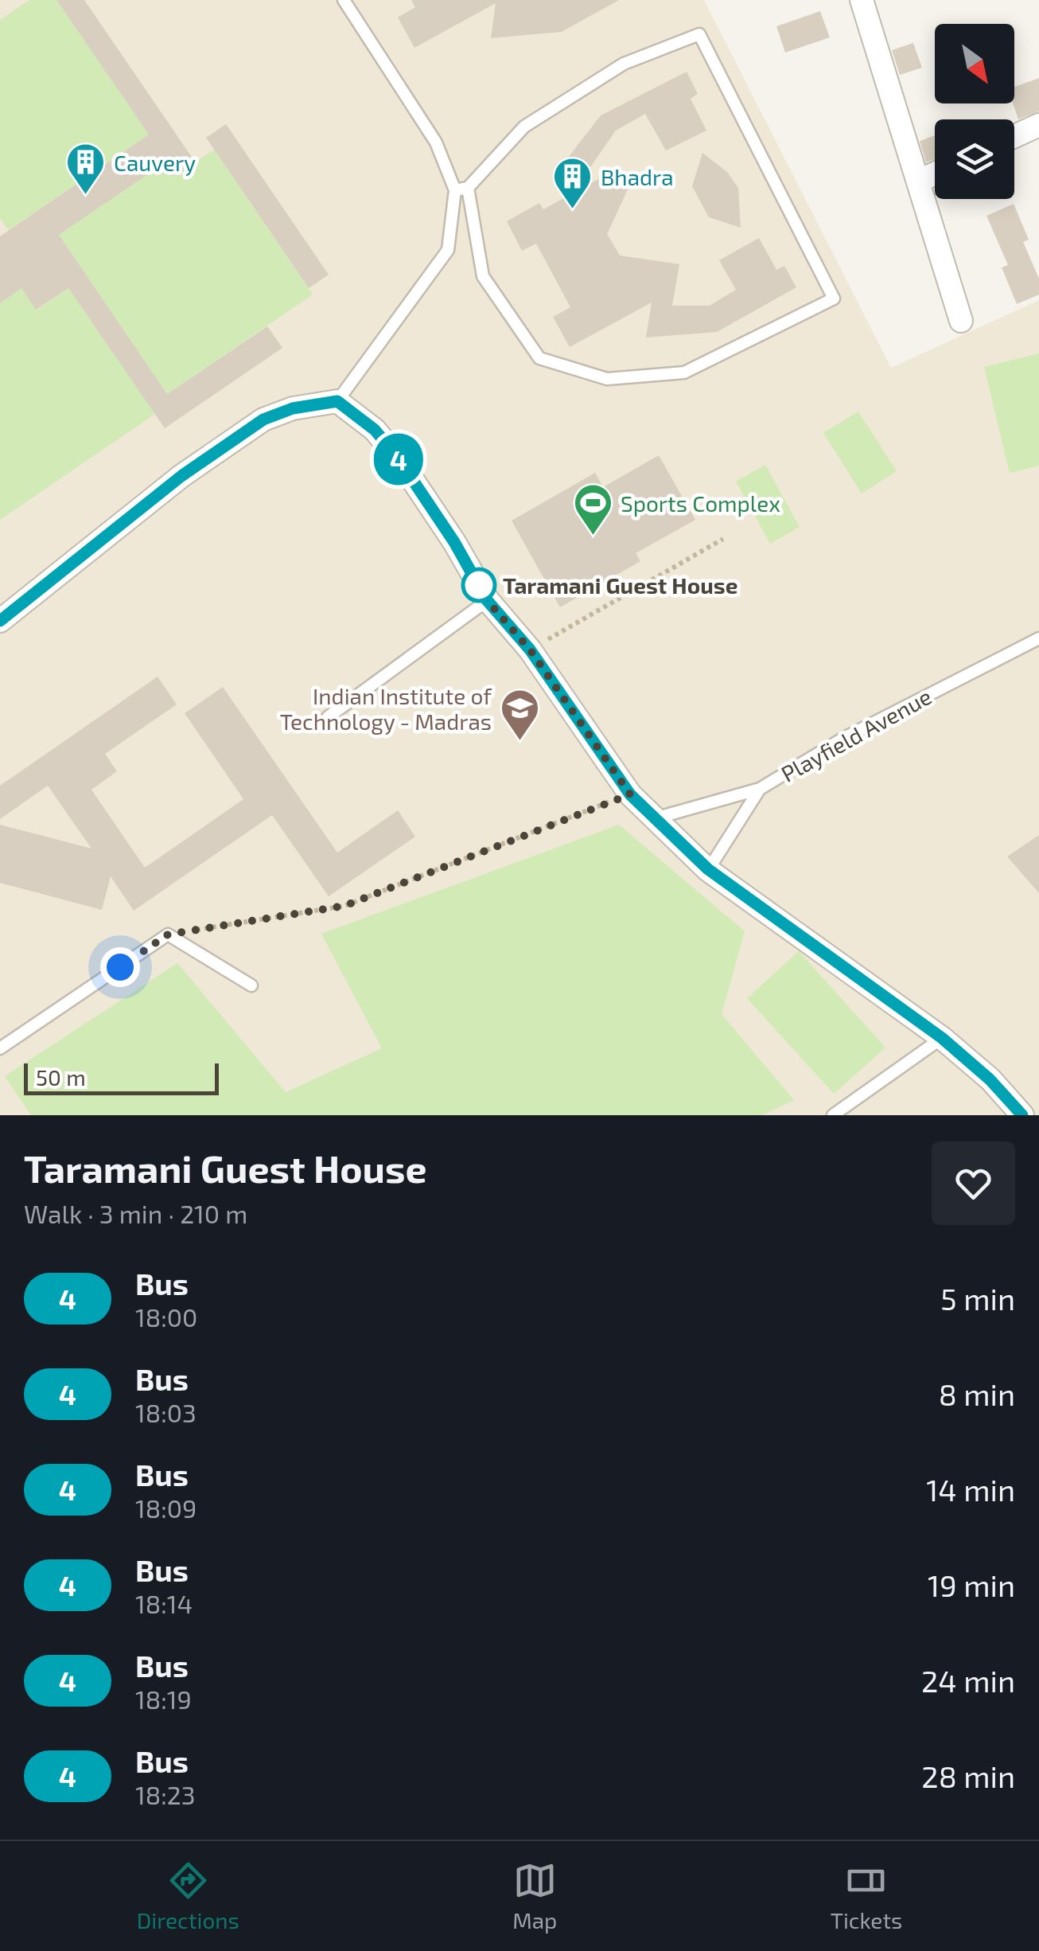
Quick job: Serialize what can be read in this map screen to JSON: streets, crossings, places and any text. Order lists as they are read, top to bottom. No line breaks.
{"streets":{"lane":["Playfield Avenue"]},"places":{"building":["Cauvery","Bhadra"],"sports":["Sports Complex"],"other":["Taramani Guest House"],"school or university":["Indian Institute of Technology - Madras"]},"lines":["bus line 4"],"scale_bar":"50 m","north":"bottom right","page":{"on_map":"4","scale":"50 m","heading":["Taramani Guest House","Walk · 3 min · 210 m"],"list":[{"mark":"4","name":"Bus","note":"18:00","value":"5 min"},{"mark":"4","name":"Bus","note":"18:03","value":"8 min"},{"mark":"4","name":"Bus","note":"18:09","value":"14 min"},{"mark":"4","name":"Bus","note":"18:14","value":"19 min"},{"mark":"4","name":"Bus","note":"18:19","value":"24 min"},{"mark":"4","name":"Bus","note":"18:23","value":"28 min"}],"tabs":["Directions","Map","Tickets"]}}
